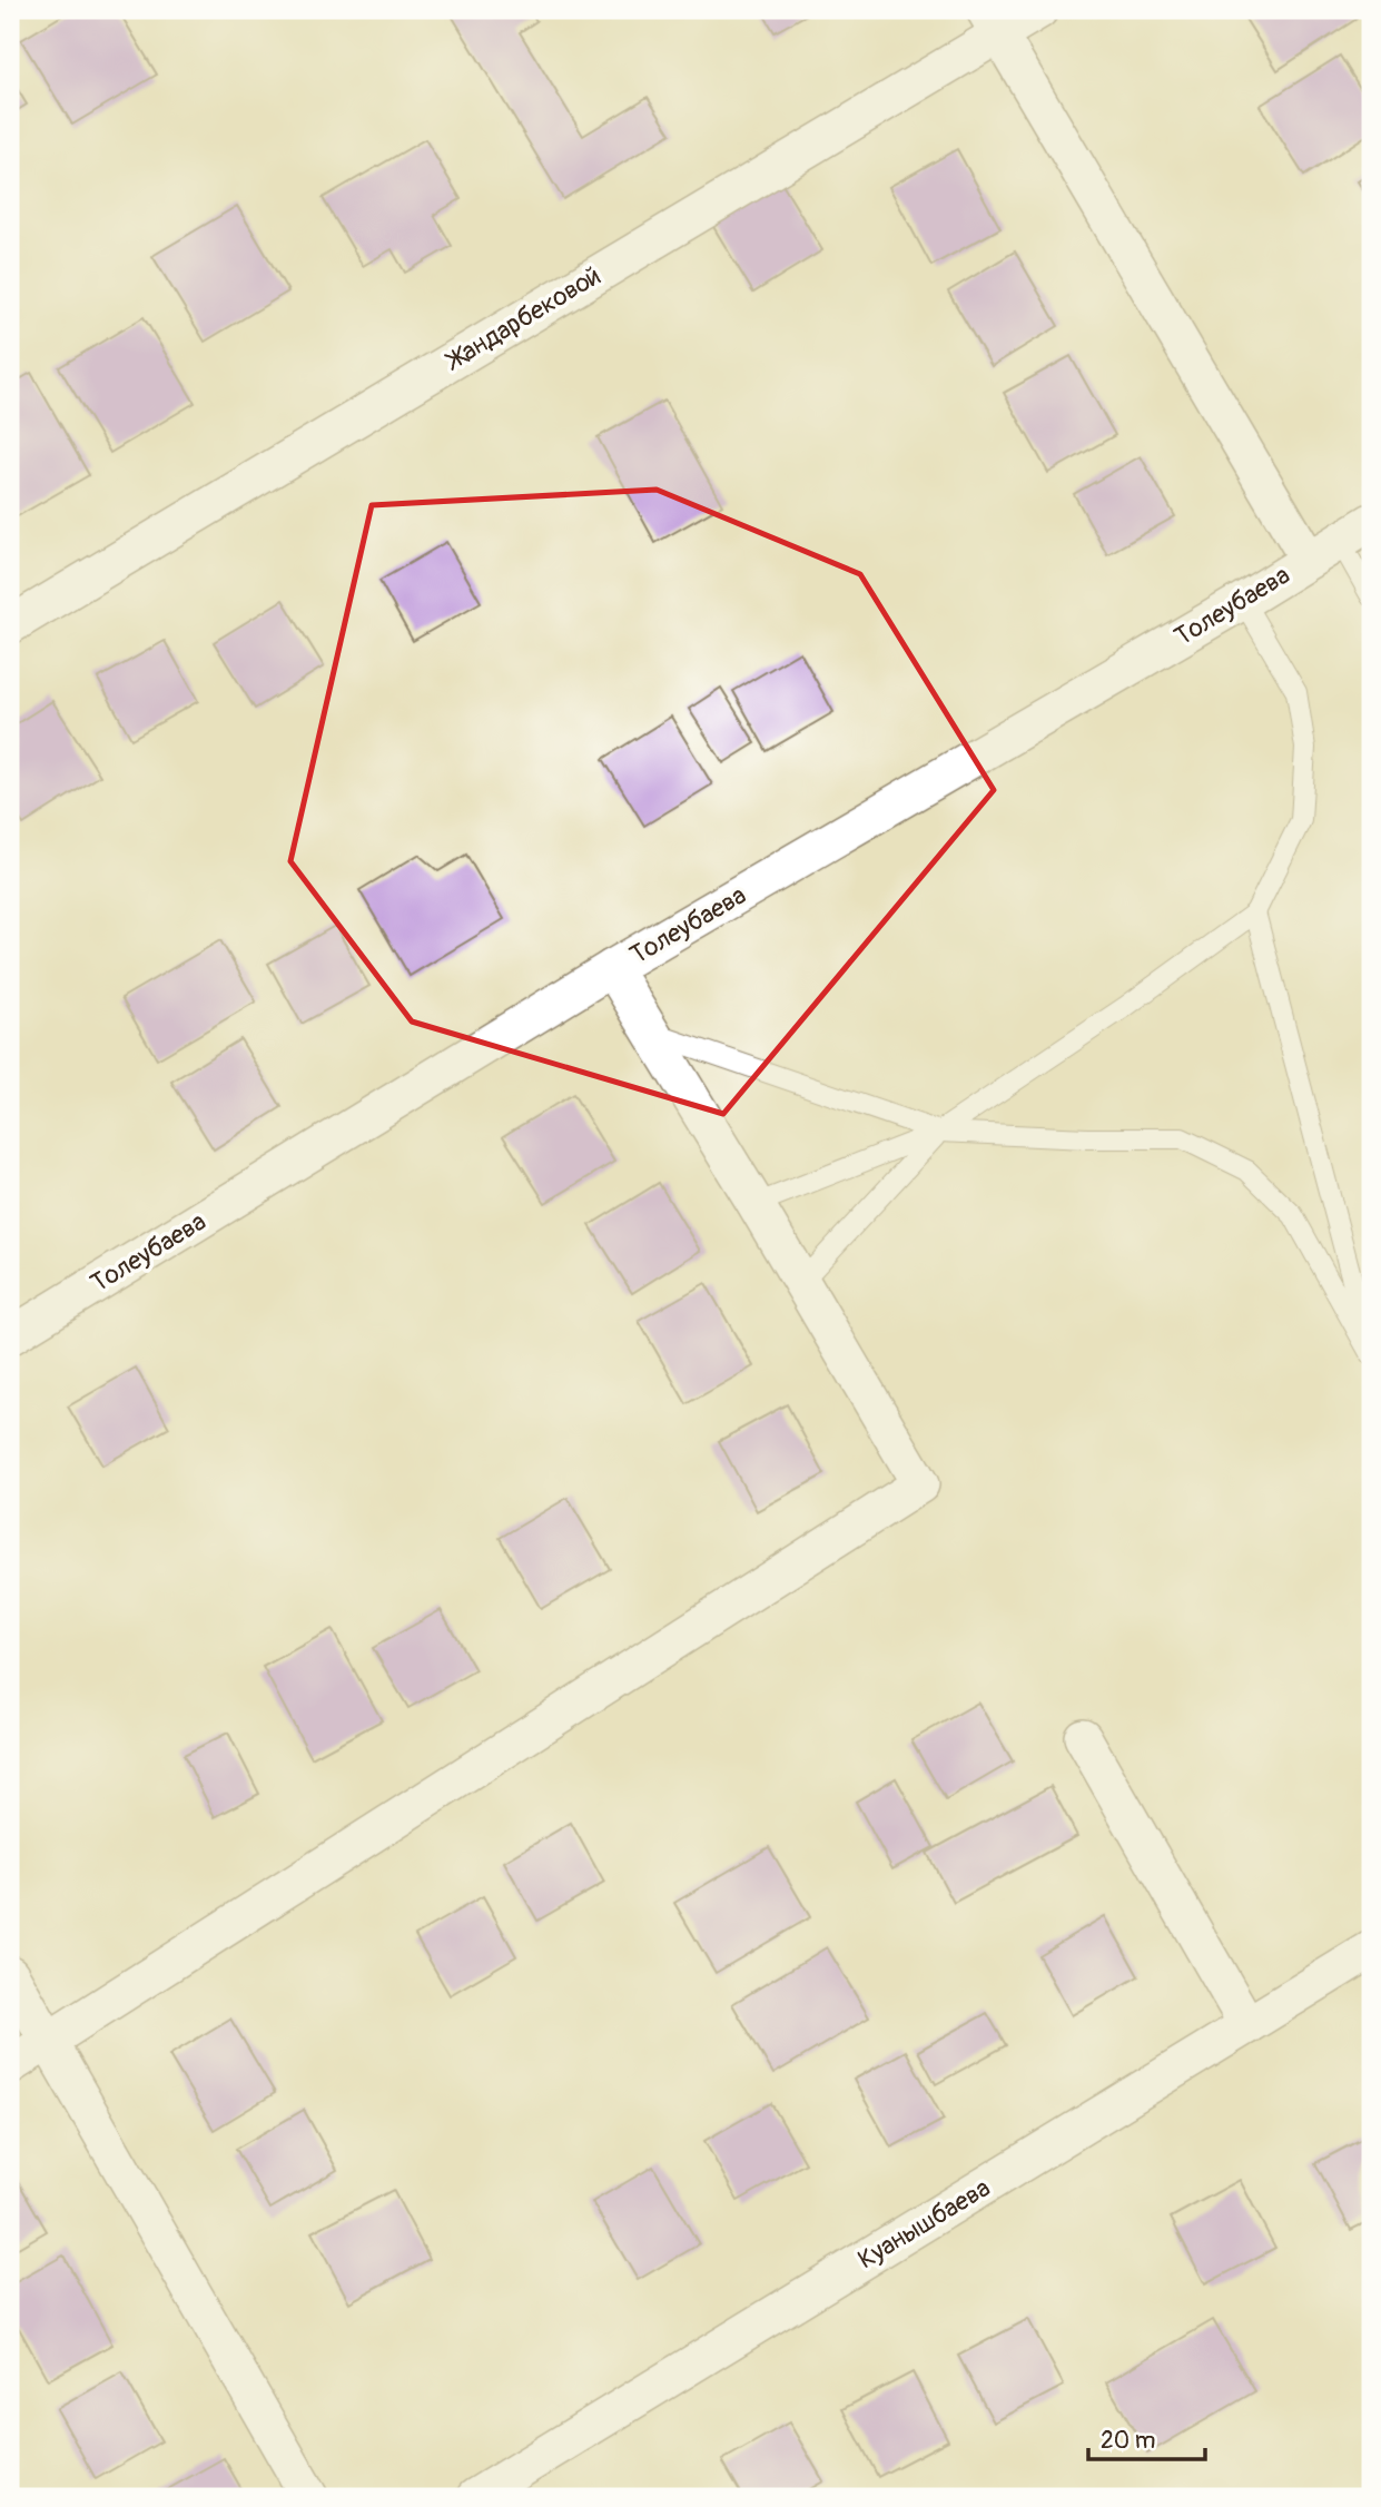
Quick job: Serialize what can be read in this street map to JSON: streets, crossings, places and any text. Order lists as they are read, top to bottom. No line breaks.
{"streets":{"street":["Жандарбековой","Толеубаева","Куанышбаева"]},"scale_bar":"20 m"}
